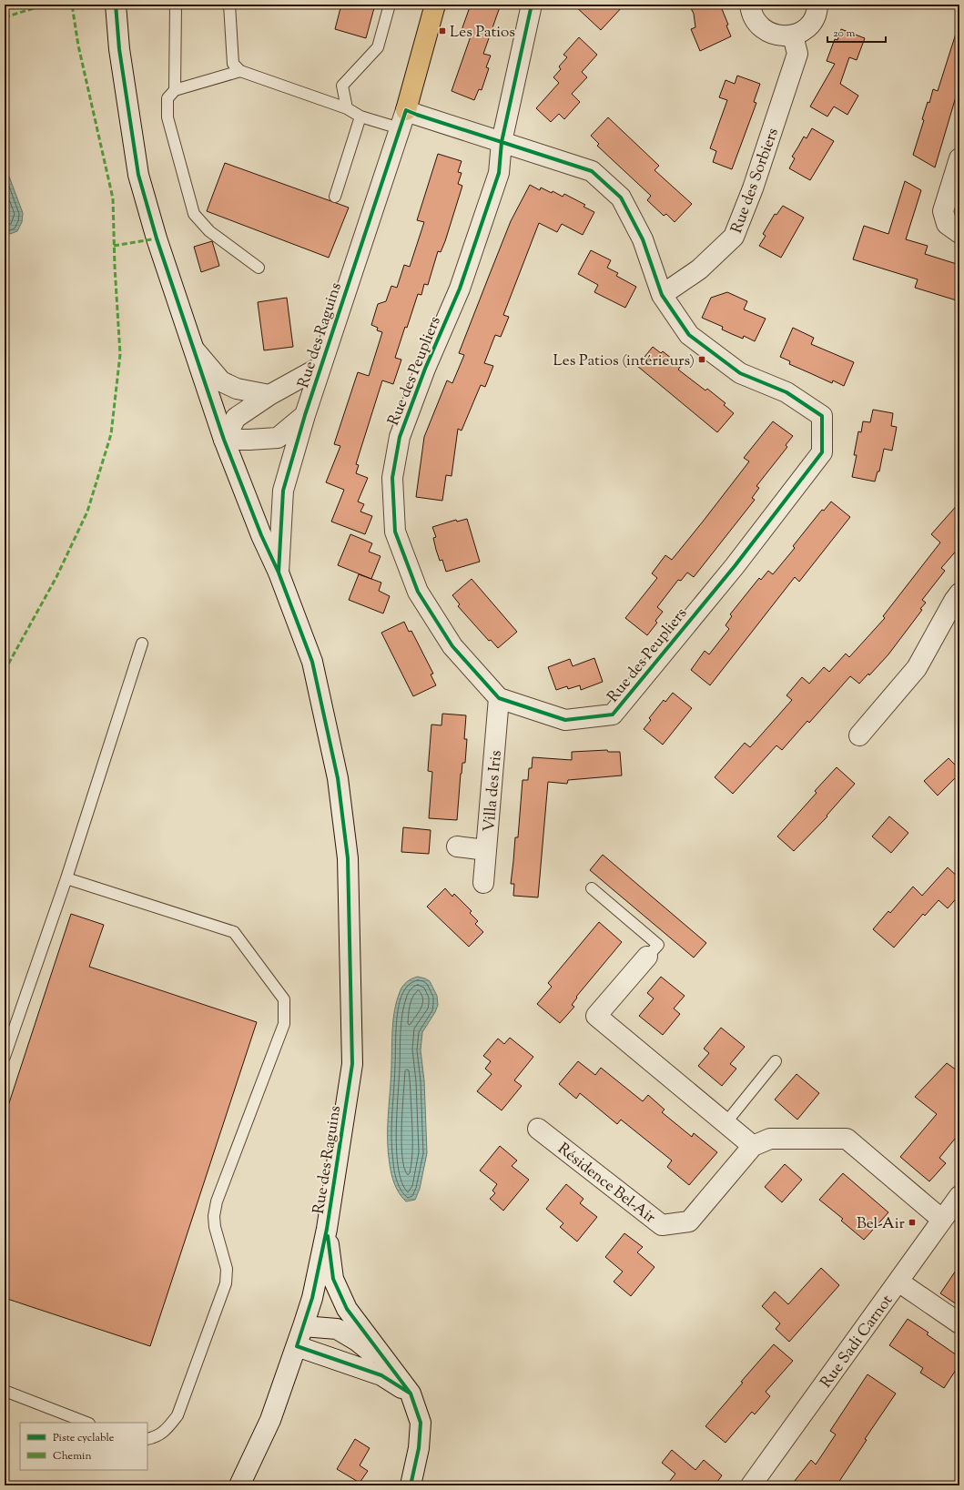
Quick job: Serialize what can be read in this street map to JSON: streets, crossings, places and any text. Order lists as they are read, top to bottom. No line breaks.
{"streets":{"street":["Rue des Sorbiers","Rue des Raguins","Rue des Peupliers","Villa des Iris","Résidence Bel-Air","Rue Sadi Carnot"]},"crossings":[["Rue des Sorbiers","Rue des Peupliers"],["Rue des Raguins","Rue des Peupliers"],["Rue des Peupliers","Villa des Iris"],["Résidence Bel-Air","Rue Sadi Carnot"]],"places":{"transit":["Les Patios","Les Patios (intérieurs)","Bel-Air"]},"legend":["Piste cyclable","Chemin"],"scale_bar":"20 m"}
